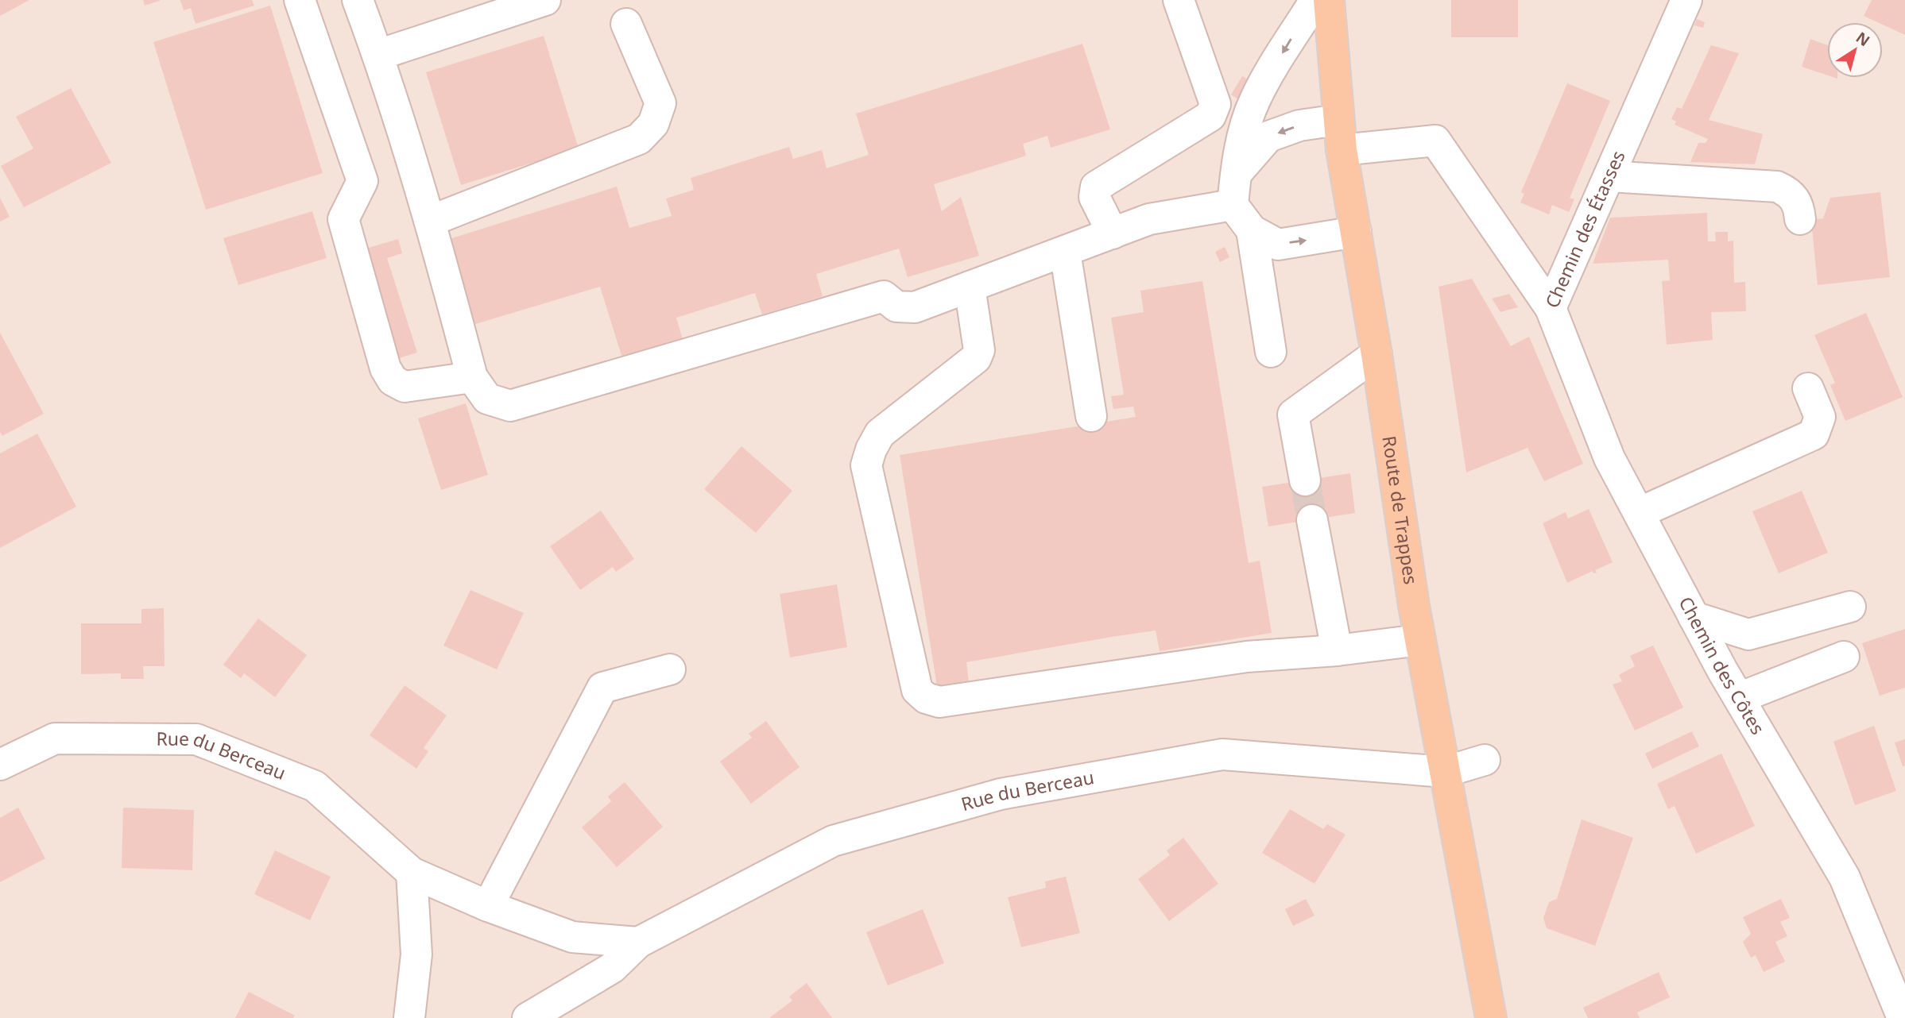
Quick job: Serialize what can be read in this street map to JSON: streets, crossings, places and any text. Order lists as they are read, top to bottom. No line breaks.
{"streets":{"main road":["Route de Trappes"],"street":["Chemin des Étasses","Chemin des Côtes","Rue du Berceau"]},"crossings":[["Chemin des Étasses","Route de Trappes"],["Chemin des Étasses","Chemin des Côtes"],["Route de Trappes","Rue du Berceau"]],"north":"top right"}
